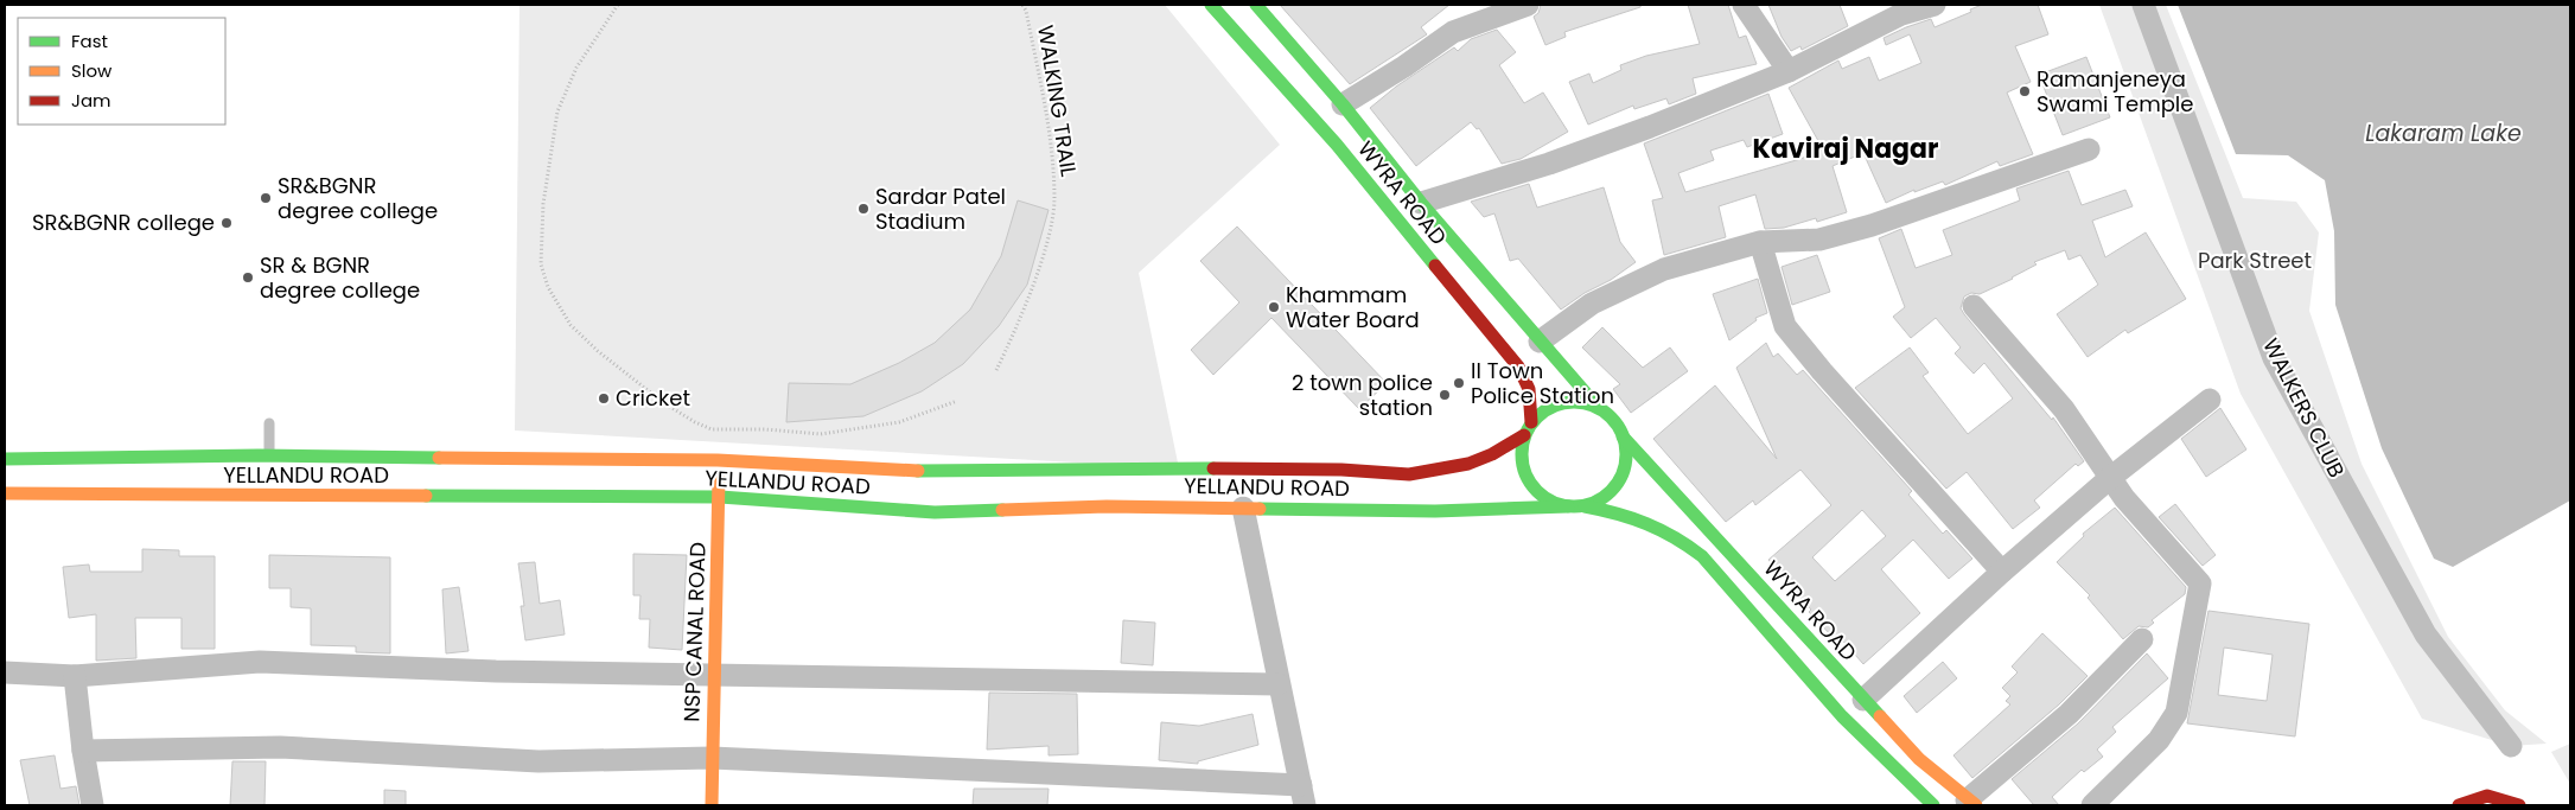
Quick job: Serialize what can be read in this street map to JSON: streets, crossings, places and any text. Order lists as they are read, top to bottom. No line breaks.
{"streets":{"main road":["WYRA ROAD","YELLANDU ROAD","NSP CANAL ROAD"],"street":["WALKERS CLUB"],"path":["WALKING TRAIL"]},"crossings":[["WYRA ROAD","YELLANDU ROAD"],["YELLANDU ROAD","NSP CANAL ROAD"]],"districts":["Kaviraj Nagar"],"water":["Lakaram Lake"],"parks":["Park Street"],"places":["Ramanjeneya Swami Temple","SR&BGNR degree college","Sardar Patel Stadium","SR&BGNR college","SR & BGNR degree college","Khammam Water Board","II Town Police Station","2 town police station","Cricket"],"legend":["Fast","Slow","Jam"]}
